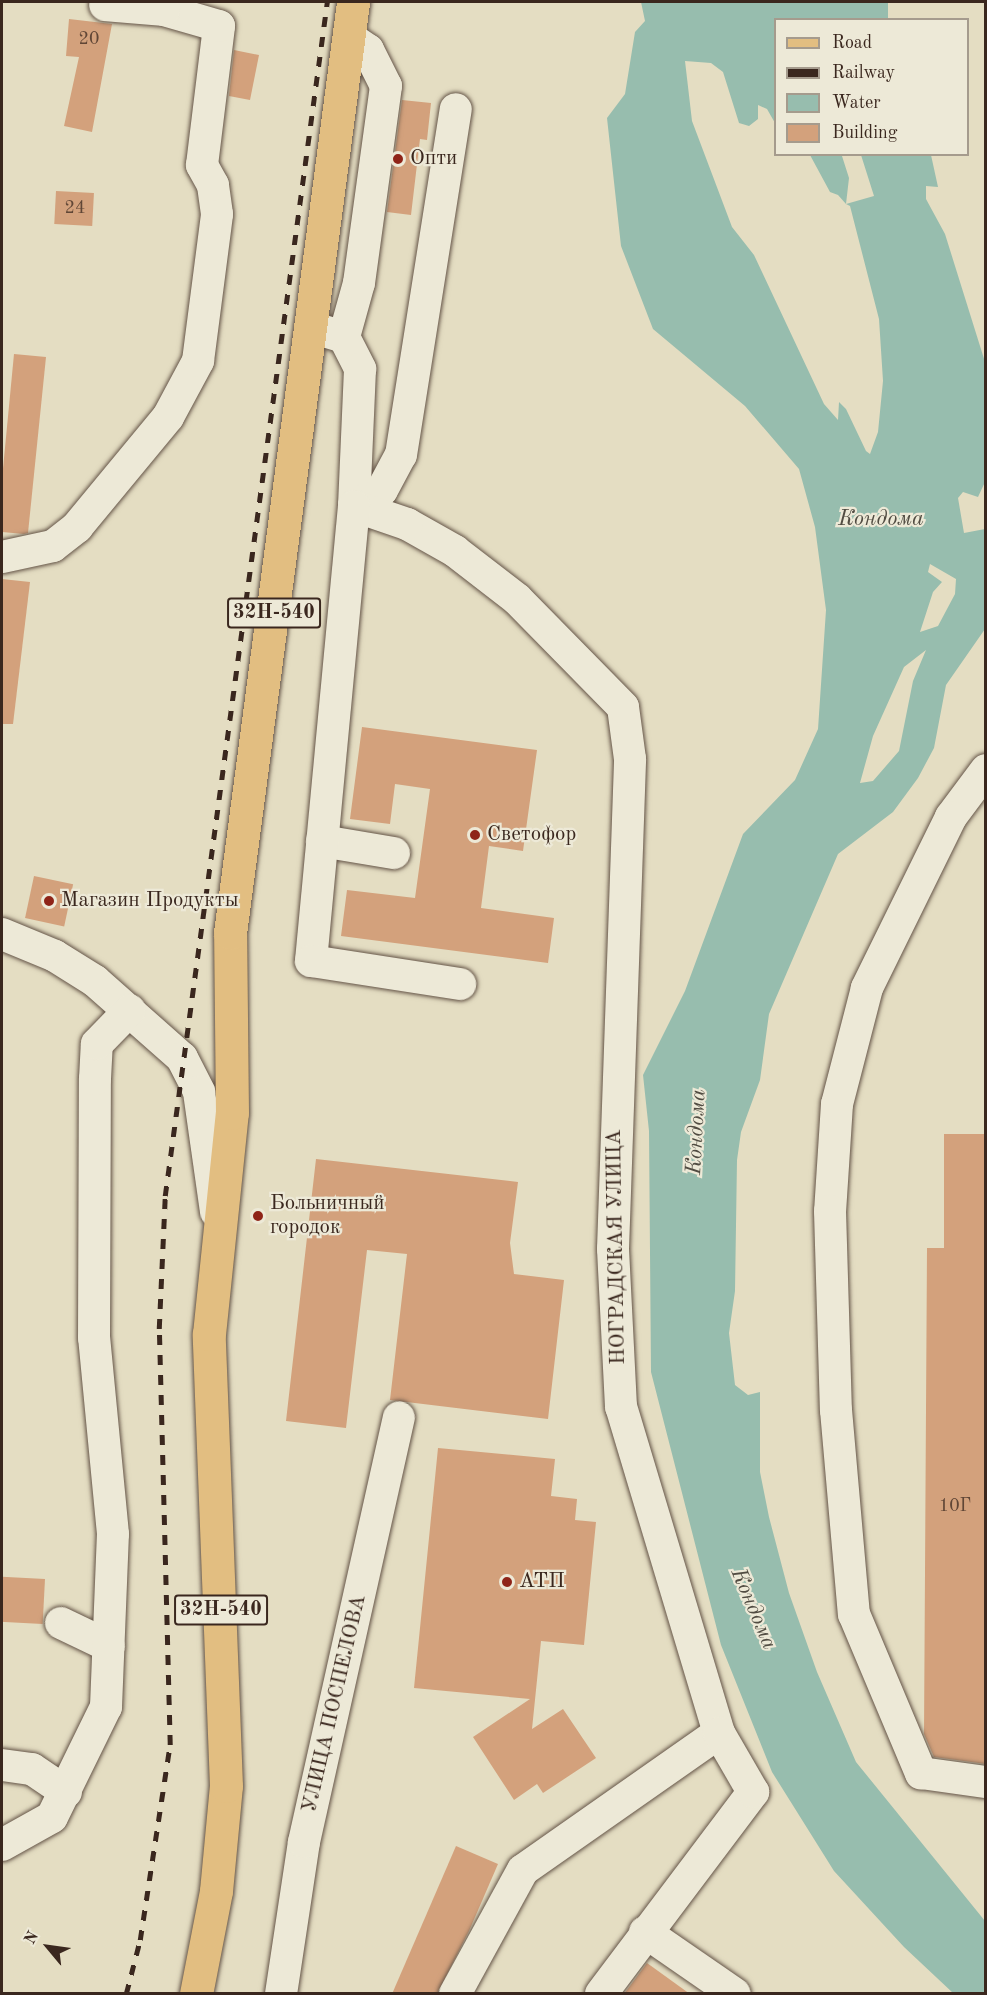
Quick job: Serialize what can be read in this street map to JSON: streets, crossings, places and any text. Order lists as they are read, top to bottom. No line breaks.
{"streets":{"main road":["32Н-540"],"street":["НОГРАДСКАЯ УЛИЦА","УЛИЦА ПОСПЕЛОВА"]},"water":["Кондома"],"places":["Опти","Светофор","Магазин Продукты","Больничный городок","АТП"],"house_numbers":["20","24","10Г"],"legend":["Road","Railway","Water","Building"],"north":"top left"}
